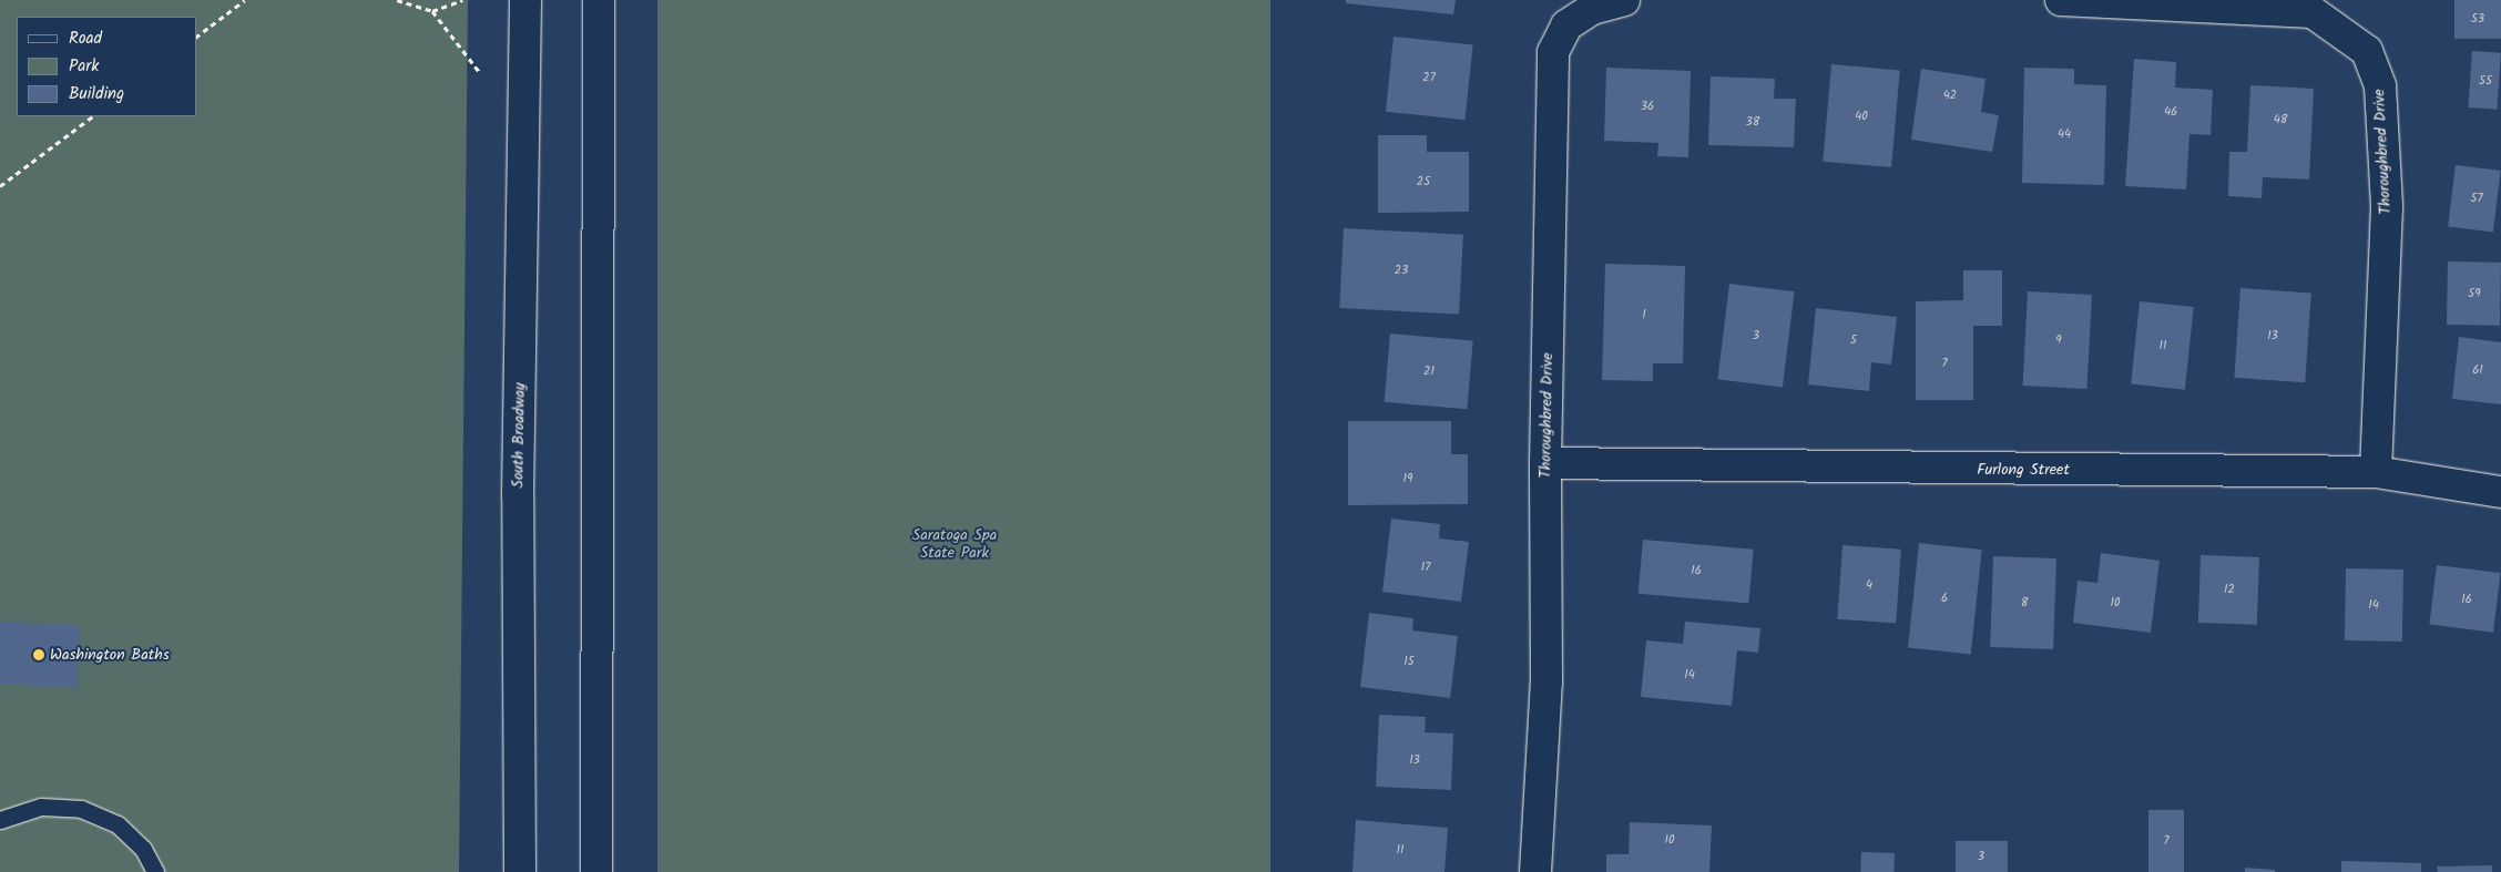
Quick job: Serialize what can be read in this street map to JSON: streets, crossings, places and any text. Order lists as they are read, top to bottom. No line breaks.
{"streets":{"street":["Thoroughbred Drive","South Broadway","Furlong Street"]},"crossings":[["Thoroughbred Drive","Furlong Street"]],"parks":["Saratoga Spa State Park"],"places":["Washington Baths"],"house_numbers":["53","27","55","42","36","46","40","48","38","44","25","57","23","59","1","3","13","5","9","11","7","61","21","19","17","16","4","12","6","16","8","10","14","15","14","13","10","7","11","3"],"legend":["Road","Park","Building"]}
